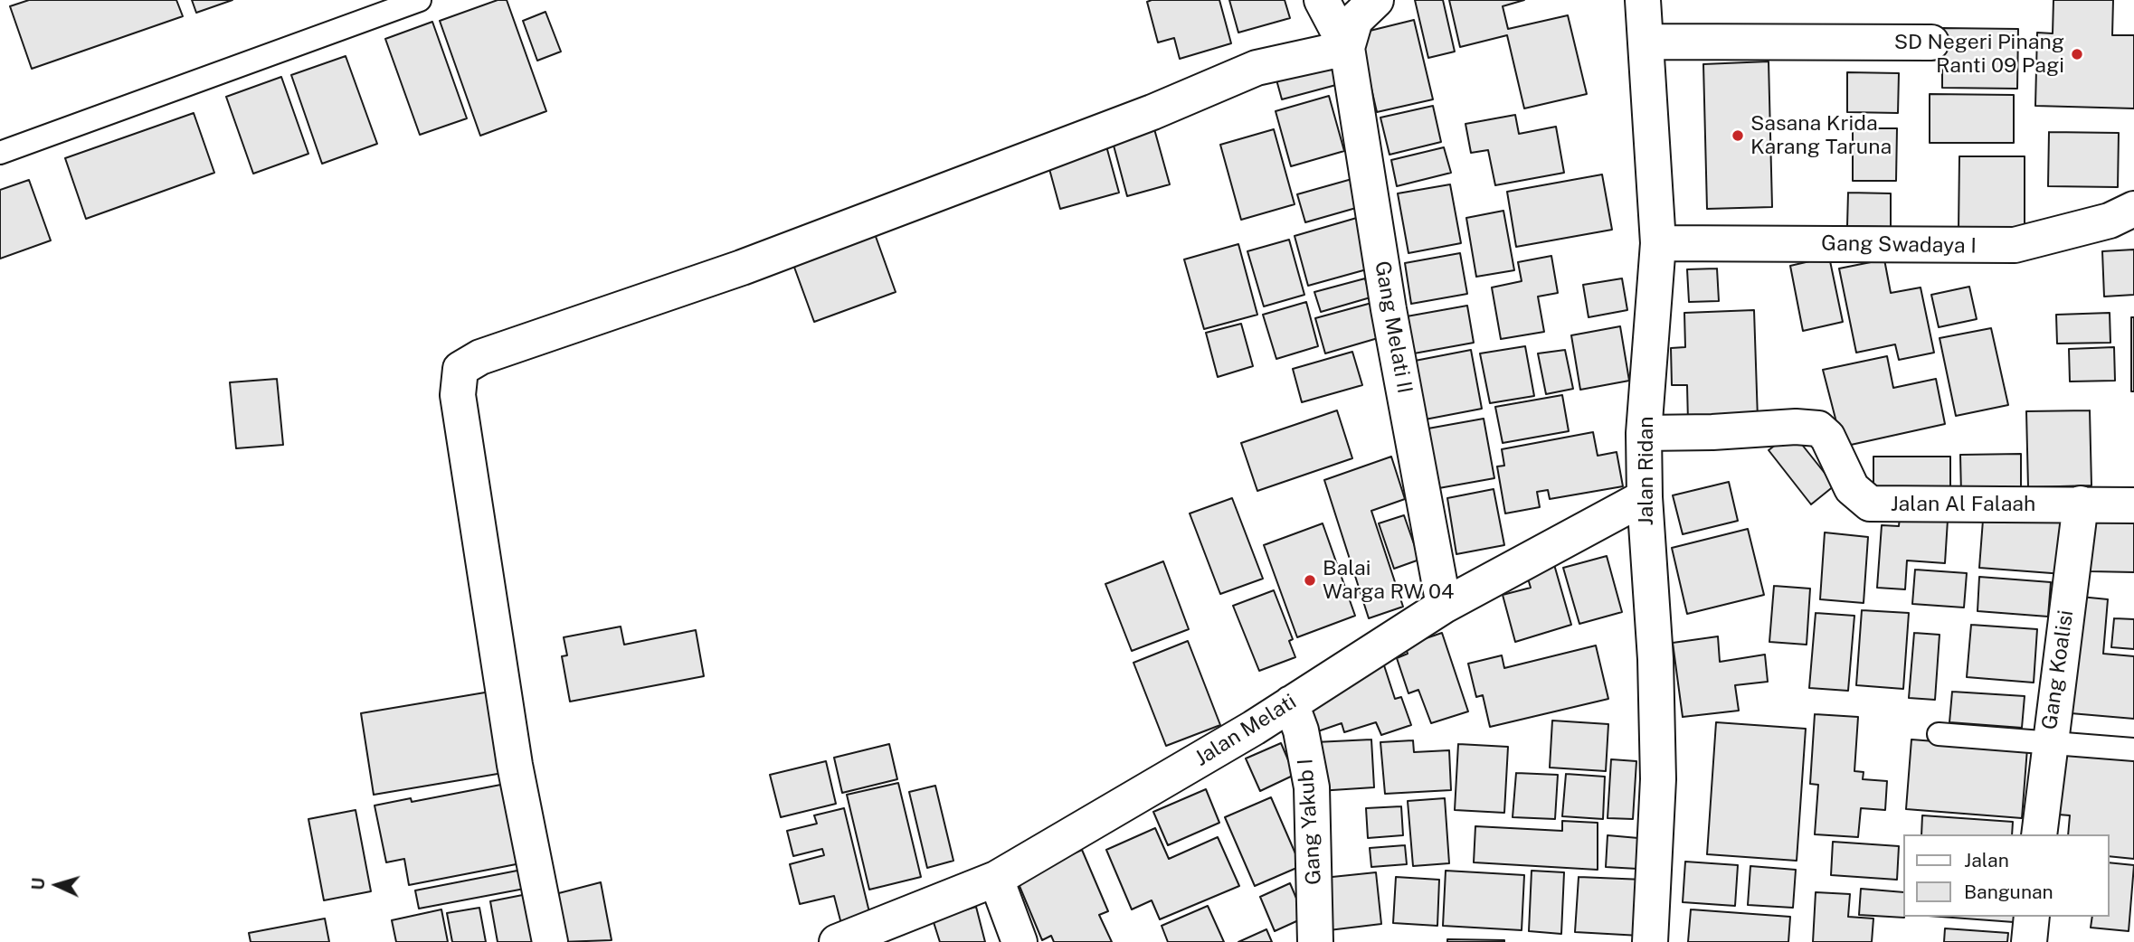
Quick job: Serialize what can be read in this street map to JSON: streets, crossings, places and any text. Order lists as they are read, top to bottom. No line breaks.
{"streets":{"street":["Gang Swadaya I","Gang Melati II","Jalan Ridan","Jalan Al Falaah","Gang Koalisi","Jalan Melati","Gang Yakub I"]},"crossings":[["Gang Swadaya I","Jalan Ridan"],["Gang Melati II","Jalan Melati"],["Jalan Ridan","Jalan Al Falaah"],["Jalan Ridan","Jalan Melati"],["Jalan Al Falaah","Gang Koalisi"],["Jalan Melati","Gang Yakub I"]],"places":["SD Negeri Pinang Ranti 09 Pagi","Sasana Krida Karang Taruna","Balai Warga RW 04"],"legend":["Jalan","Bangunan"],"north":"left"}
